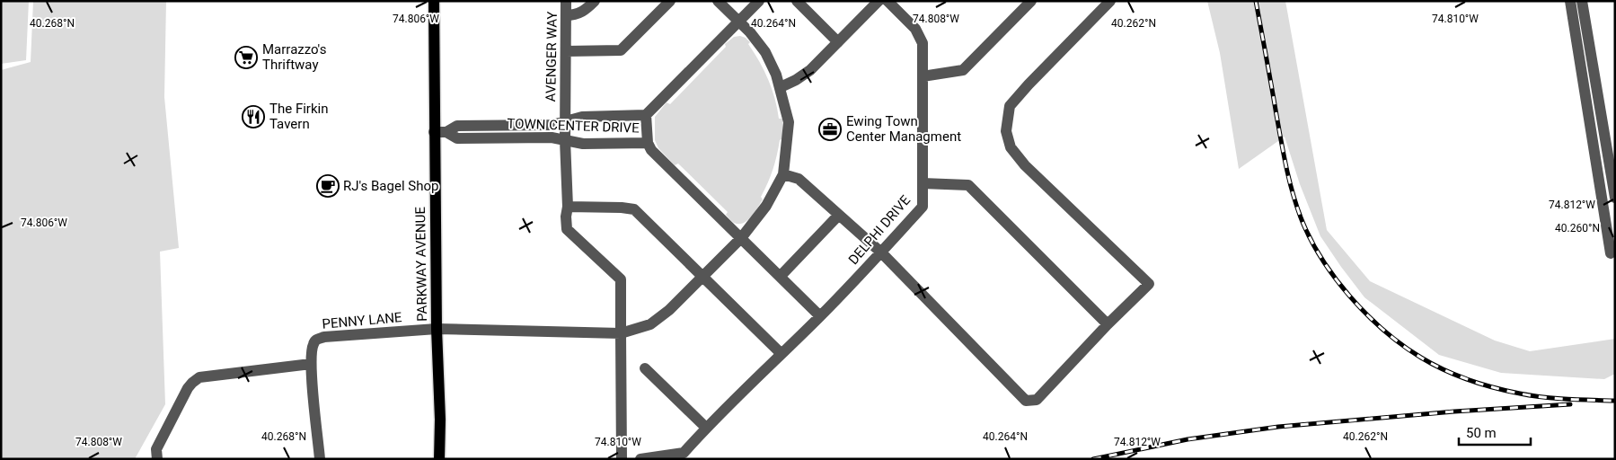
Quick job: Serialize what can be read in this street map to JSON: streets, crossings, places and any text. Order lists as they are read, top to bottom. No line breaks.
{"streets":{"main road":["PARKWAY AVENUE"],"street":["AVENGER WAY","TOWN CENTER DRIVE","DELPHI DRIVE","PENNY LANE"]},"crossings":[["AVENGER WAY","TOWN CENTER DRIVE"],["TOWN CENTER DRIVE","DELPHI DRIVE"],["TOWN CENTER DRIVE","PARKWAY AVENUE"],["PARKWAY AVENUE","PENNY LANE"]],"places":{"supermarket":["Marrazzo's Thriftway"],"restaurant":["The Firkin Tavern"],"office":["Ewing Town Center Managment"],"cafe":["RJ's Bagel Shop"]},"scale_bar":"50 m","coordinates":["74.808°W","74.806°W","74.810°W","40.268°N","40.264°N","40.262°N","74.812°W","40.260°N"]}
